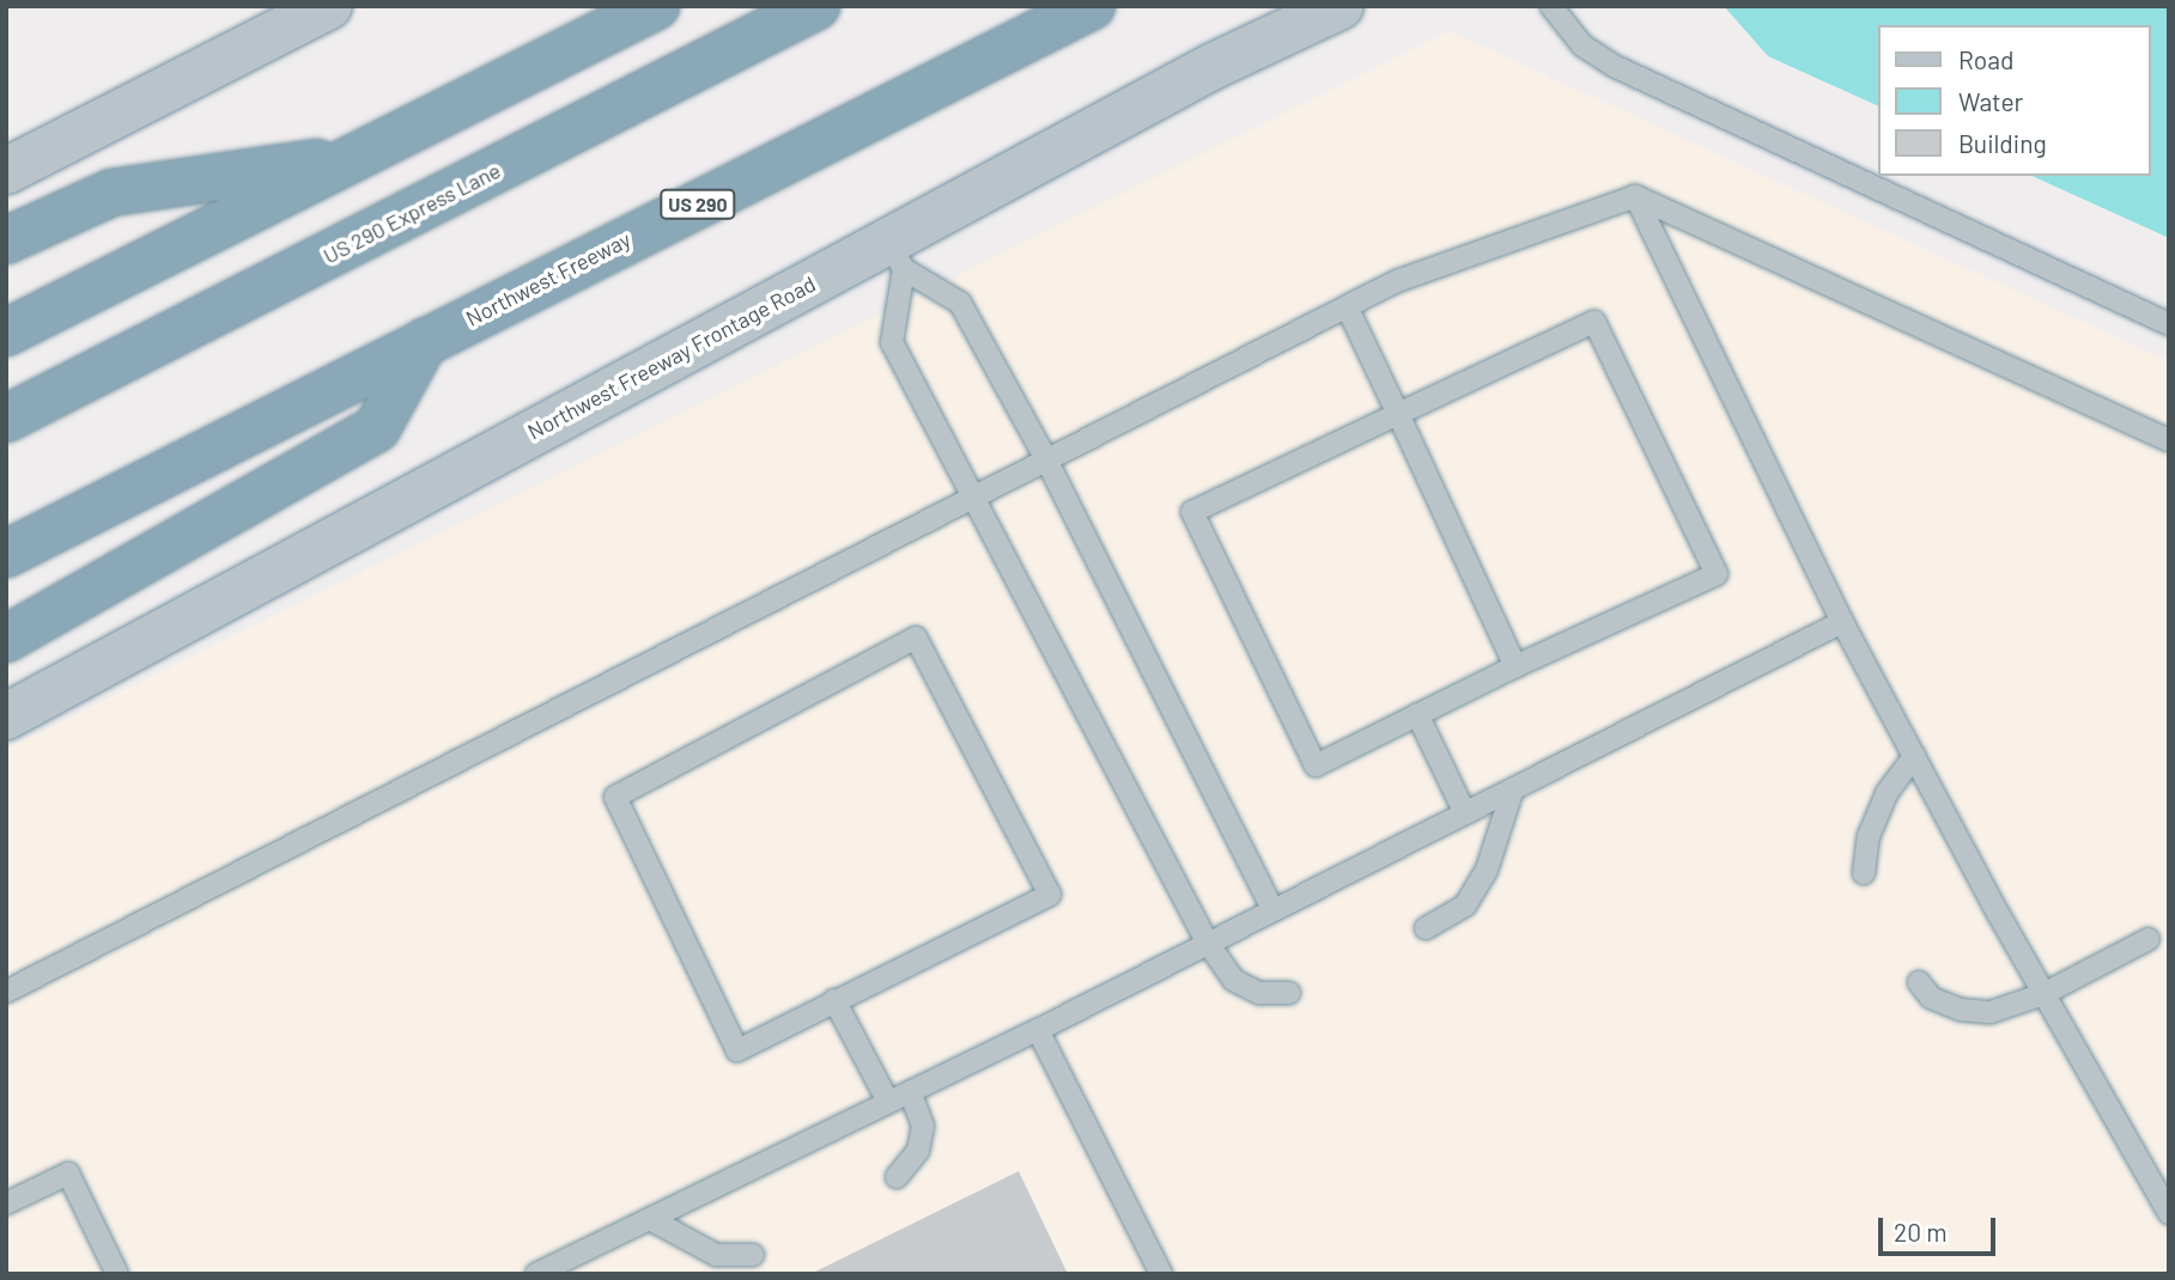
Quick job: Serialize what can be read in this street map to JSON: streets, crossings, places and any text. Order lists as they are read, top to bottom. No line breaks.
{"streets":{"highway":["US 290","US 290 Express Lane","Northwest Freeway"],"main road":["Northwest Freeway Frontage Road"]},"legend":["Road","Water","Building"],"scale_bar":"20 m"}
